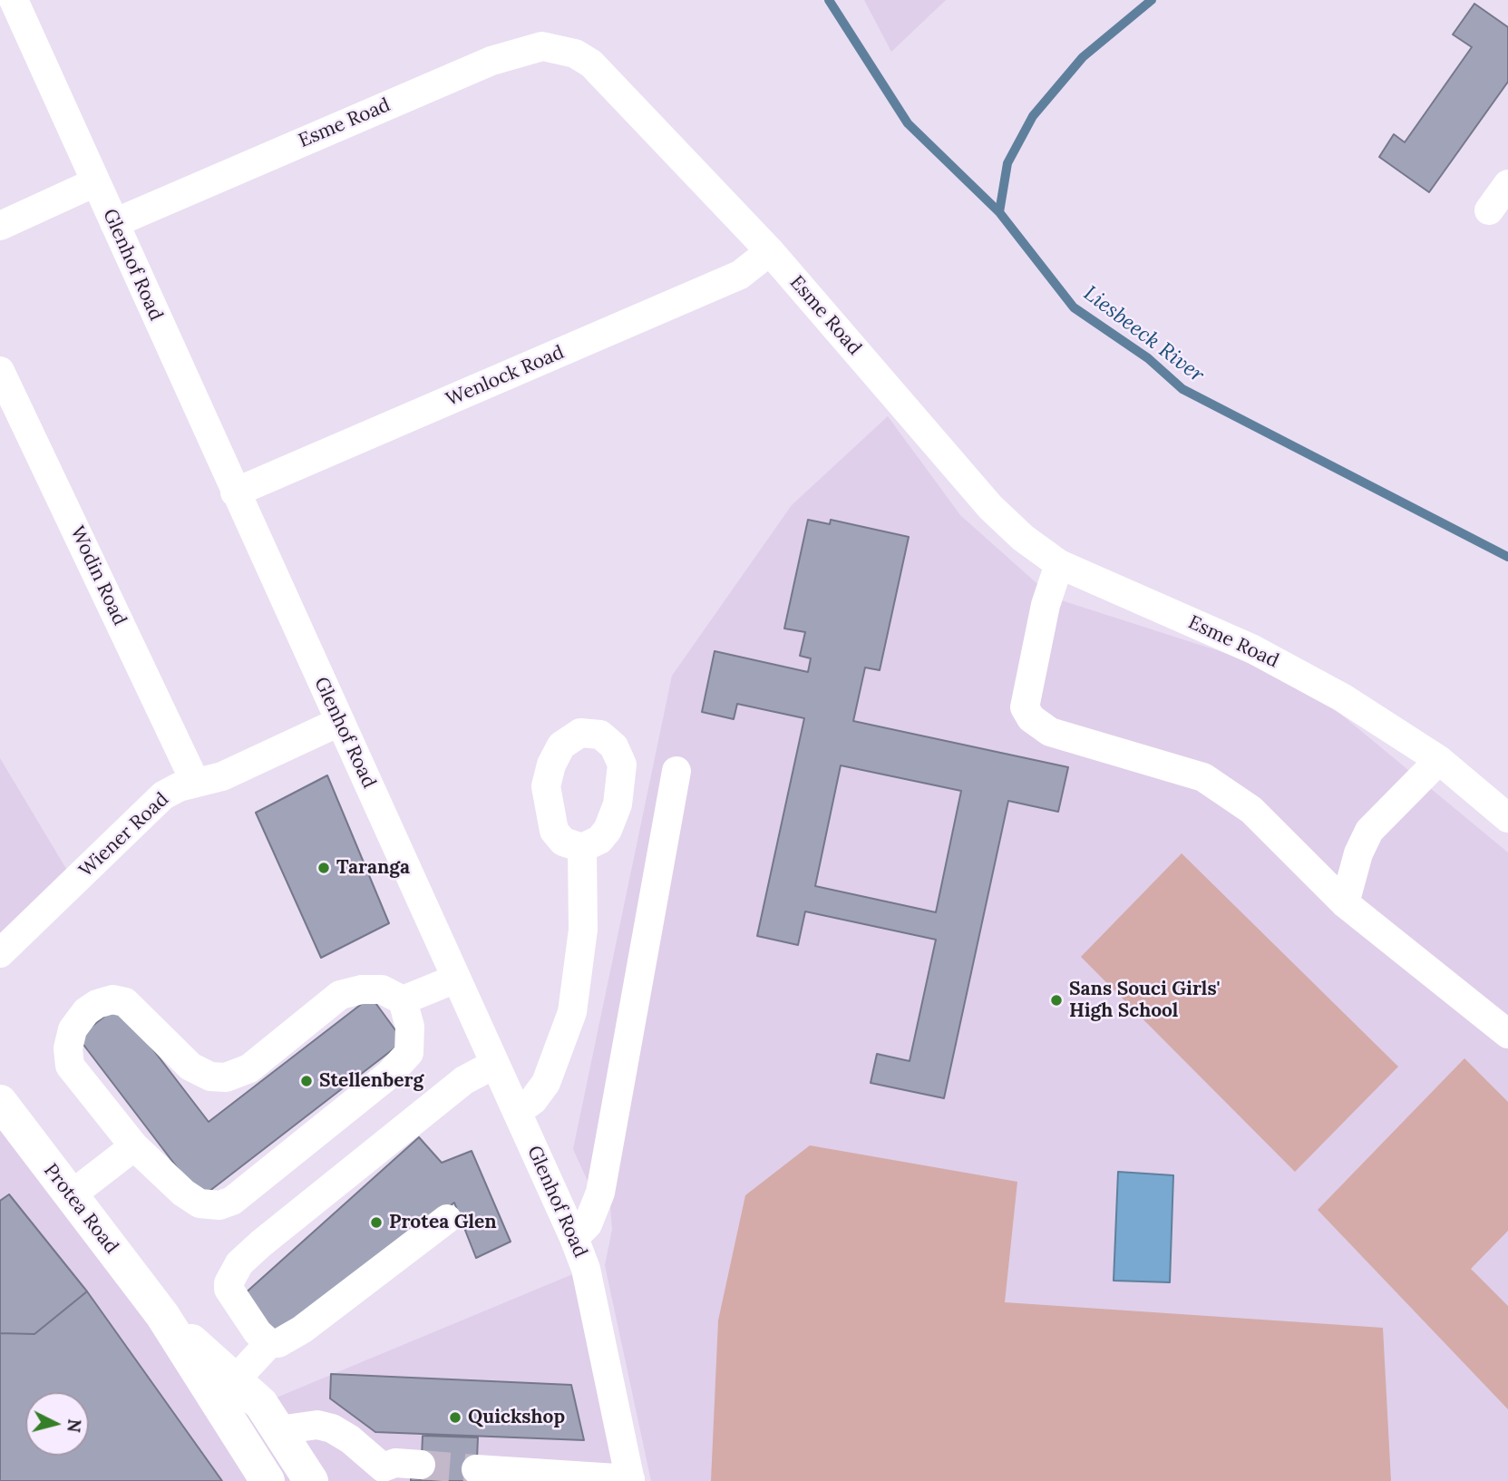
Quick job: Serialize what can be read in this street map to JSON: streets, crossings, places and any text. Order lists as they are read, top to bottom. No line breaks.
{"streets":{"main road":["Protea Road"],"street":["Esme Road","Glenhof Road","Wenlock Road","Wodin Road","Wiener Road"]},"crossings":[["Esme Road","Glenhof Road"],["Esme Road","Wenlock Road"],["Glenhof Road","Wenlock Road"],["Glenhof Road","Wiener Road"],["Wodin Road","Wiener Road"]],"water":["Liesbeeck River"],"places":["Taranga","Sans Souci Girls' High School","Stellenberg","Protea Glen","Quickshop"],"north":"right"}
